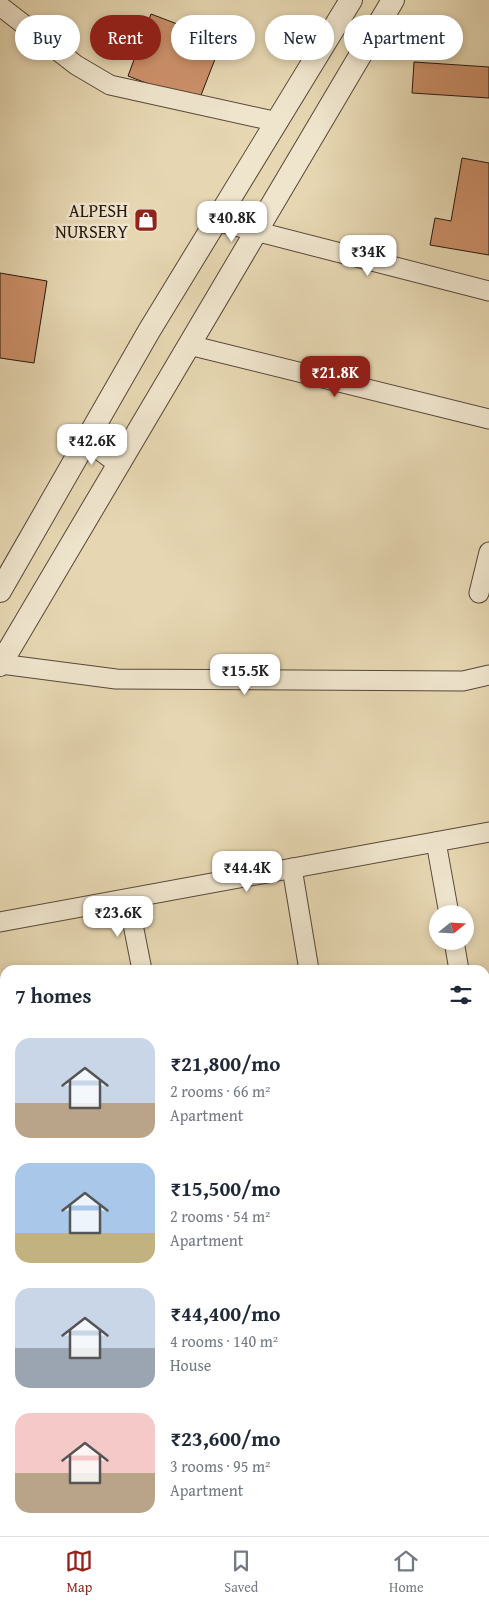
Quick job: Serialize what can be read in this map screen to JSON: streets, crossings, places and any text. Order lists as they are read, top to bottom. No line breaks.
{"places":{"shop":["ALPESH NURSERY"]},"north":"right","page":{"chip":["Buy","Rent","Filters","New","Apartment"],"price":["₹40.8K","₹34K","₹21.8K","₹42.6K","₹15.5K","₹44.4K","₹23.6K"],"heading":"7 homes","list":[{"name":"₹21,800/mo","note":"2 rooms · 66 m² · Apartment"},{"name":"₹15,500/mo","note":"2 rooms · 54 m² · Apartment"},{"name":"₹44,400/mo","note":"4 rooms · 140 m² · House"},{"name":"₹23,600/mo","note":"3 rooms · 95 m² · Apartment"}],"tabs":["Map","Saved","Home"]}}
